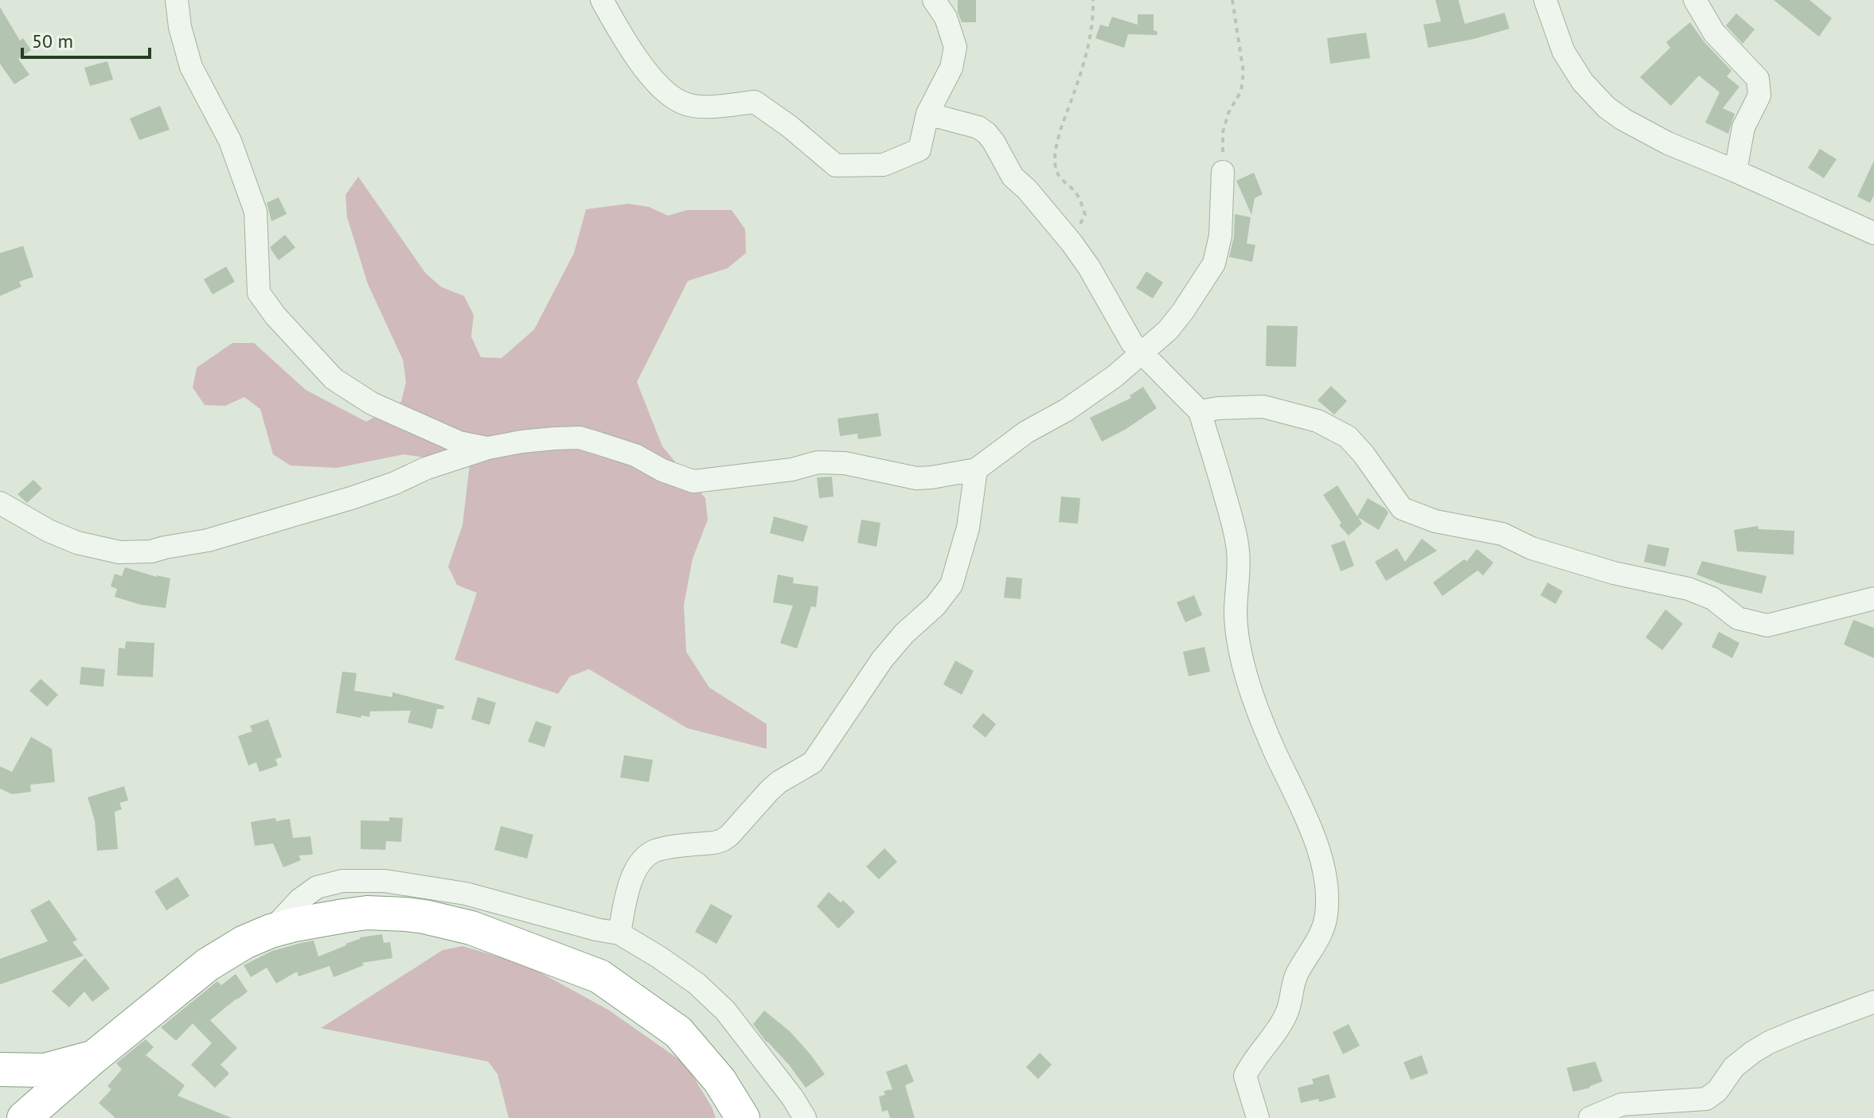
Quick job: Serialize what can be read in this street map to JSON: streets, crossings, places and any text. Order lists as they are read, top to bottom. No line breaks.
{"scale_bar":"50 m"}
